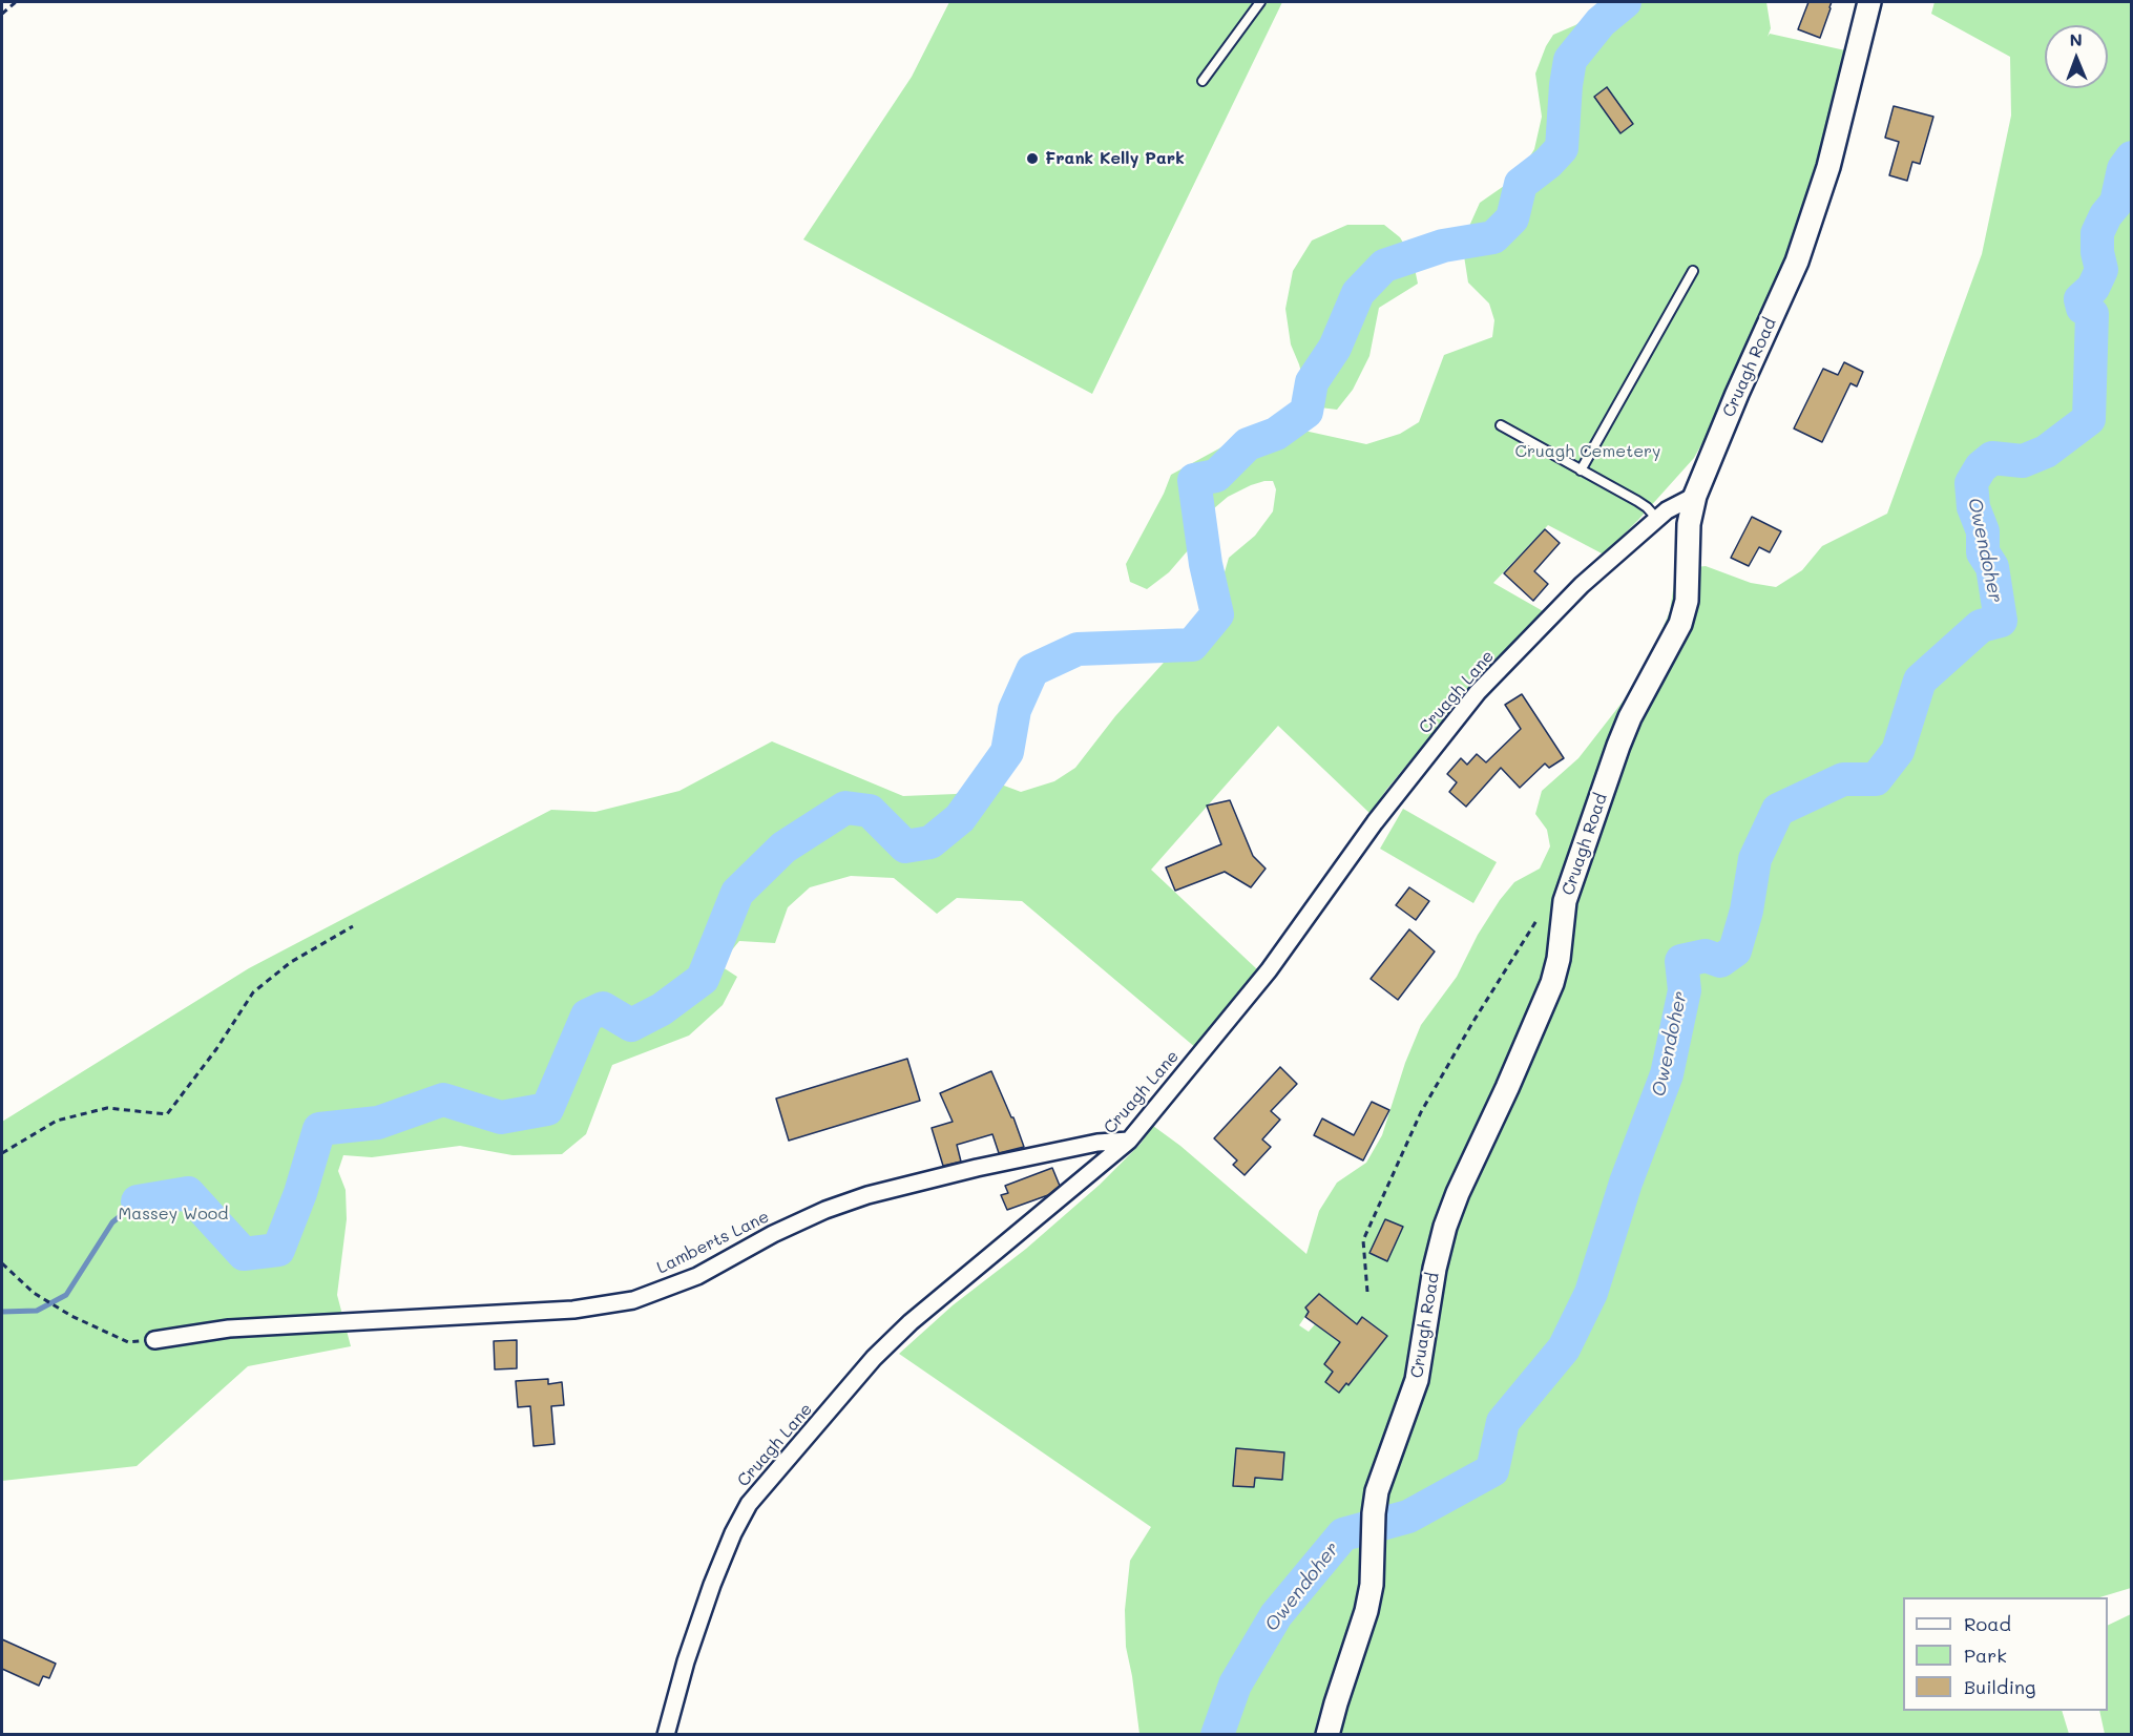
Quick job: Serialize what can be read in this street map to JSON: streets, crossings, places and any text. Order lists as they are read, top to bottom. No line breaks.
{"streets":{"main road":["Cruagh Road"],"street":["Cruagh Lane","Lamberts Lane"]},"crossings":[["Cruagh Road","Cruagh Lane"],["Cruagh Lane","Lamberts Lane"]],"water":["Owendoher"],"parks":["Cruagh Cemetery","Massey Wood"],"places":["Frank Kelly Park"],"legend":["Road","Park","Building"],"north":"top"}
